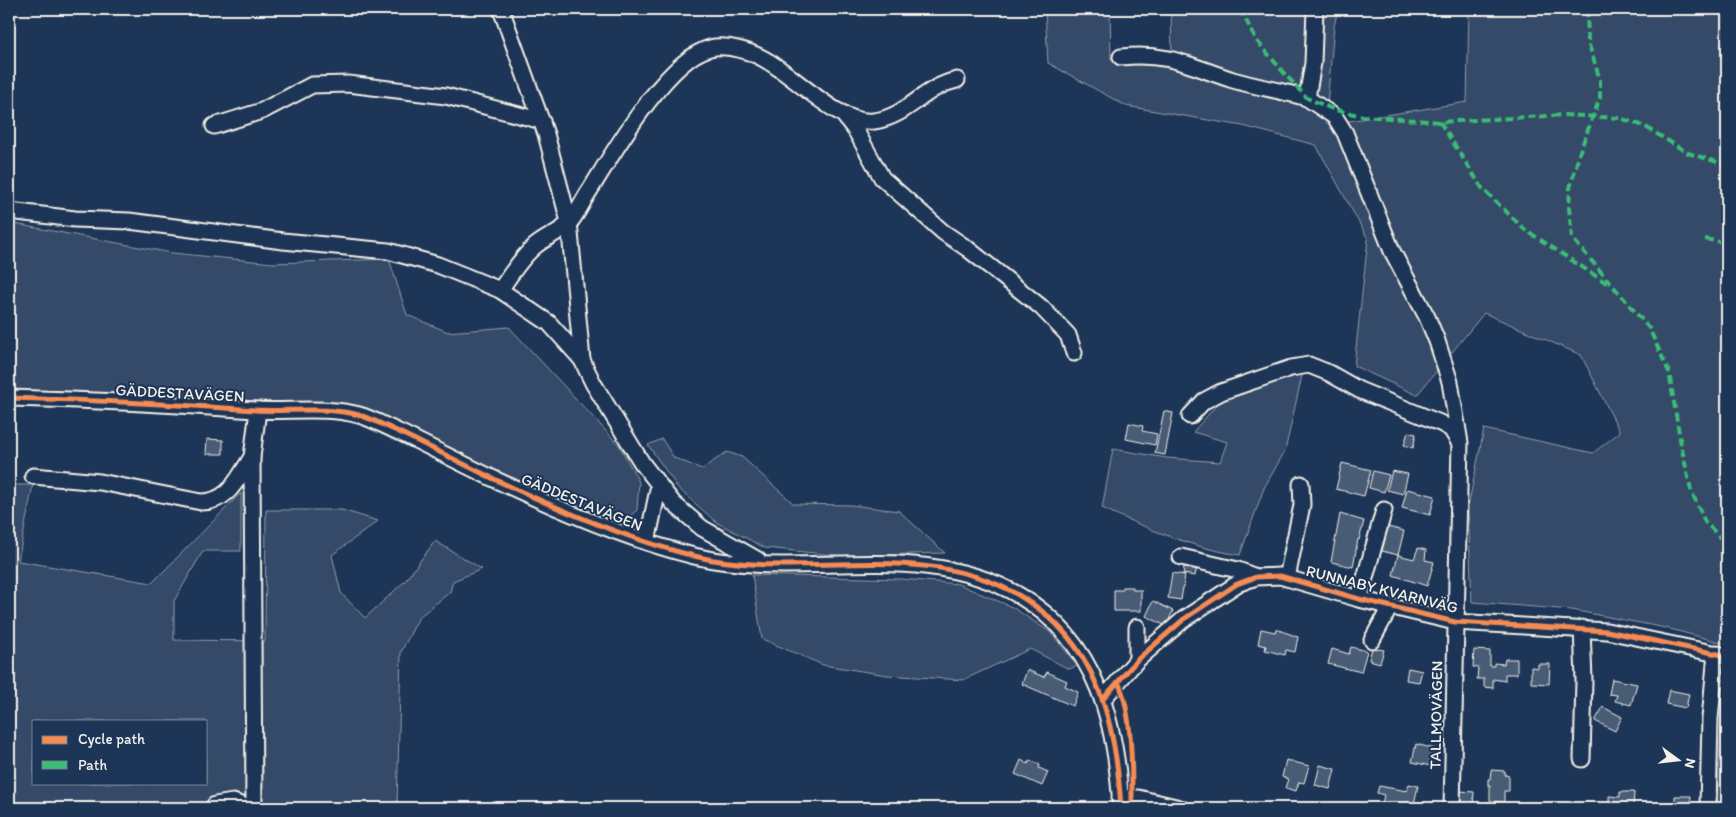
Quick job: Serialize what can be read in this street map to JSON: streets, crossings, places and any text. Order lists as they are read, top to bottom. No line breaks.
{"streets":{"street":["GÄDDESTAVÄGEN","RUNNABY KVARNVÄG","TALLMOVÄGEN"]},"crossings":[["GÄDDESTAVÄGEN","RUNNABY KVARNVÄG"],["RUNNABY KVARNVÄG","TALLMOVÄGEN"]],"legend":["Cycle path","Path"],"north":"right"}
